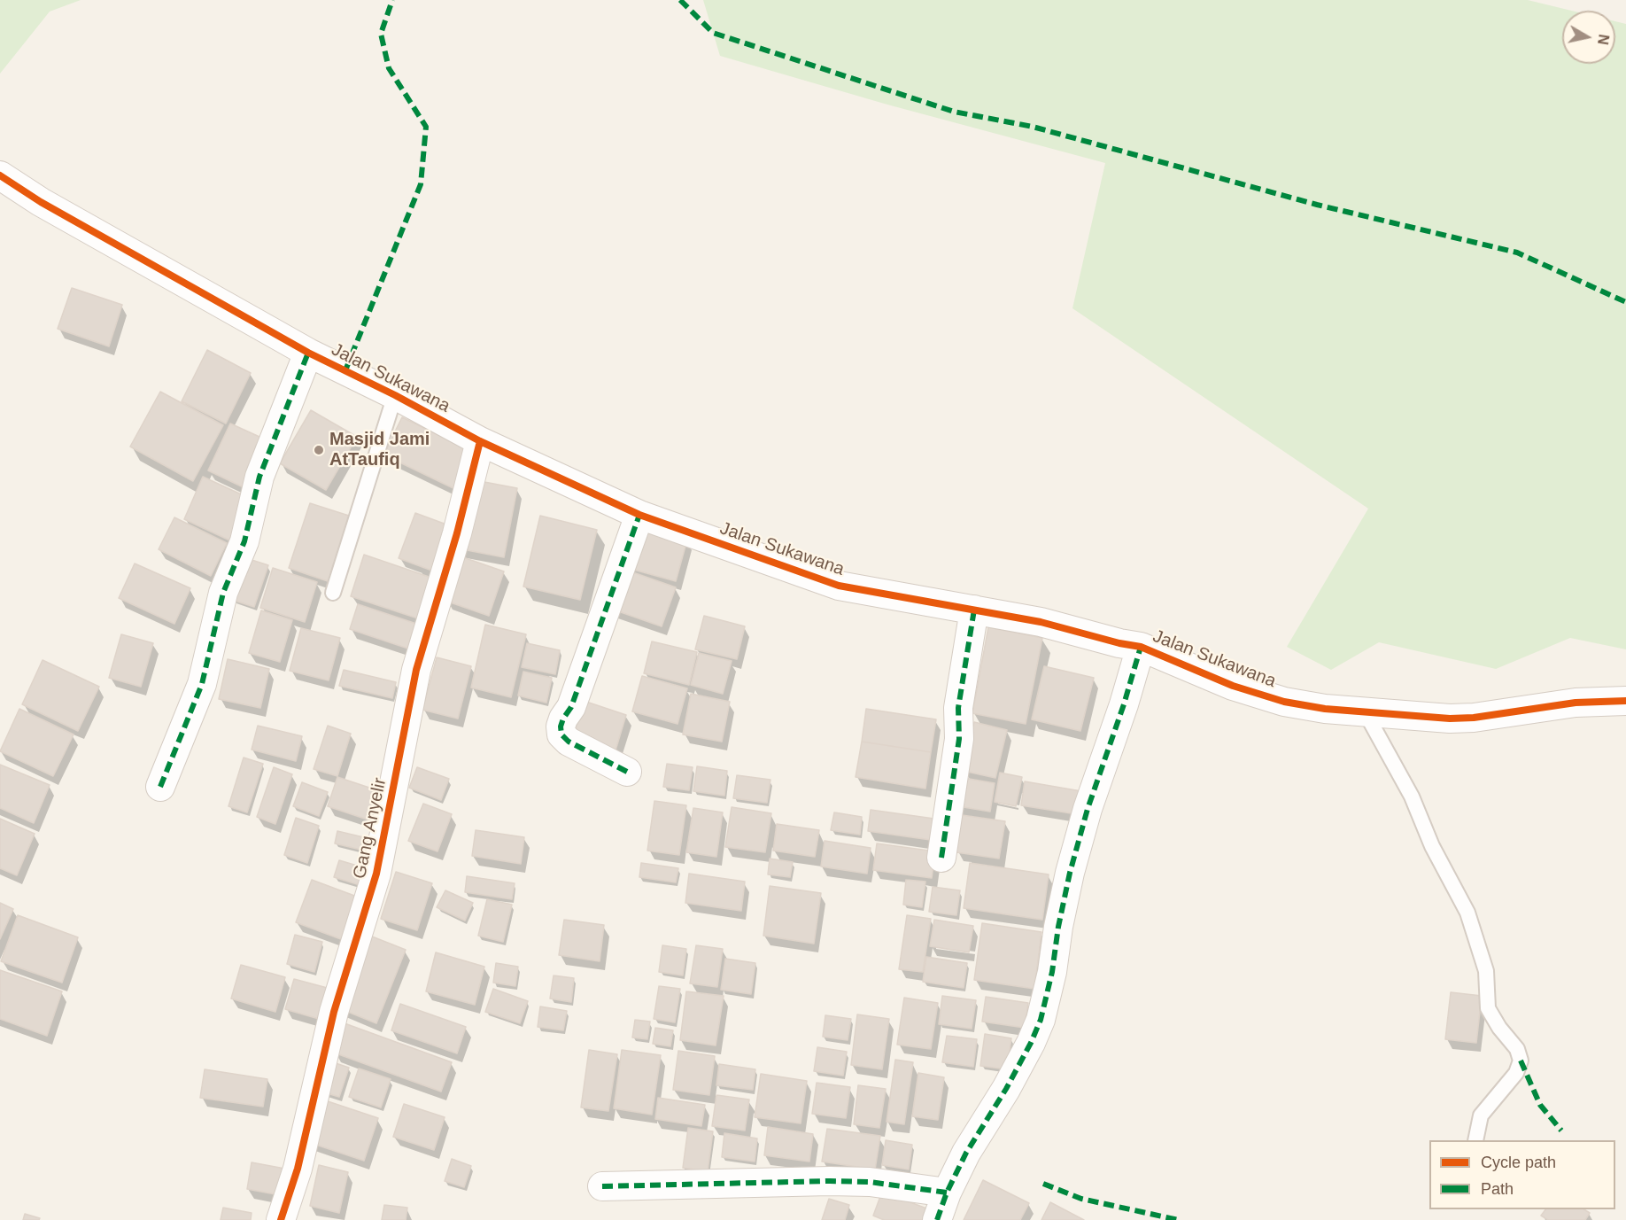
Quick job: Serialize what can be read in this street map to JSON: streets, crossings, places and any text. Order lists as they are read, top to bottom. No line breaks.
{"streets":{"street":["Jalan Sukawana","Gang Anyelir"]},"crossings":[["Jalan Sukawana","Gang Anyelir"]],"places":["Masjid Jami AtTaufiq"],"legend":["Cycle path","Path"],"north":"right"}
